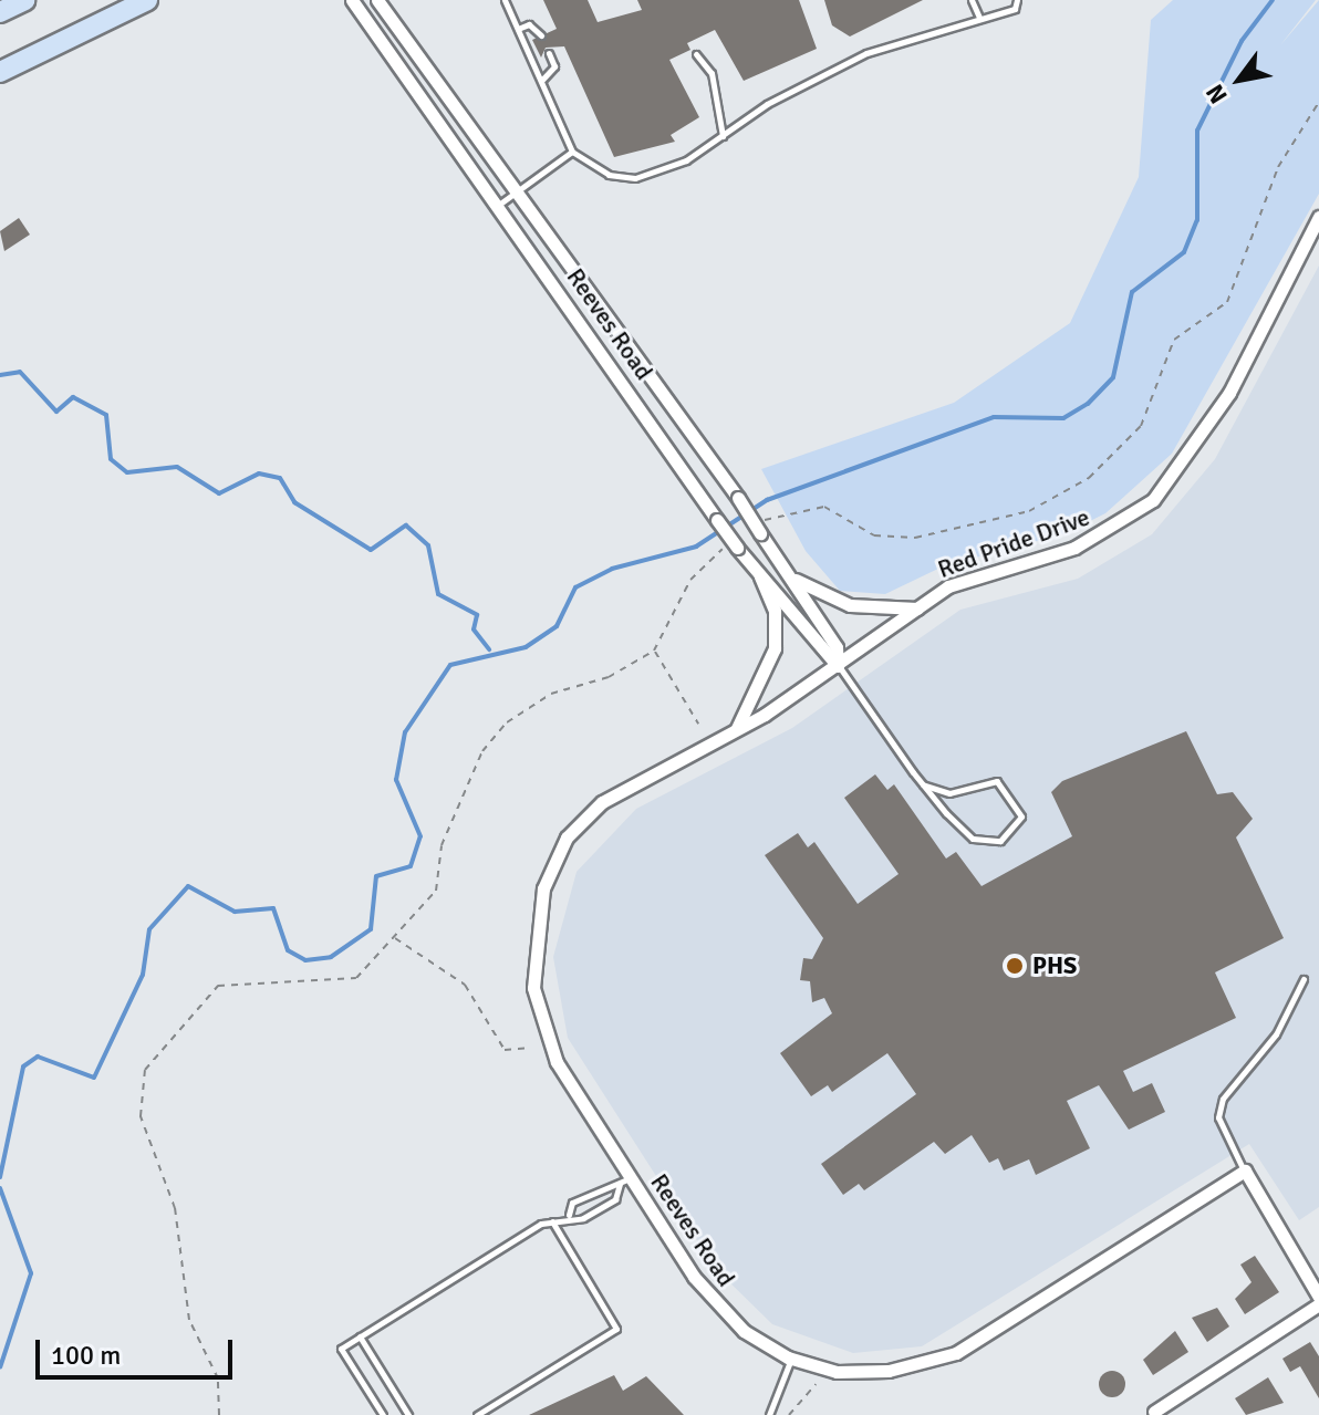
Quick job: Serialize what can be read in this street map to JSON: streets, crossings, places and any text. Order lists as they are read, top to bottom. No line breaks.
{"streets":{"street":["Reeves Road","Red Pride Drive"]},"crossings":[["Reeves Road","Red Pride Drive"]],"places":["PHS"],"scale_bar":"100 m","north":"bottom left"}
